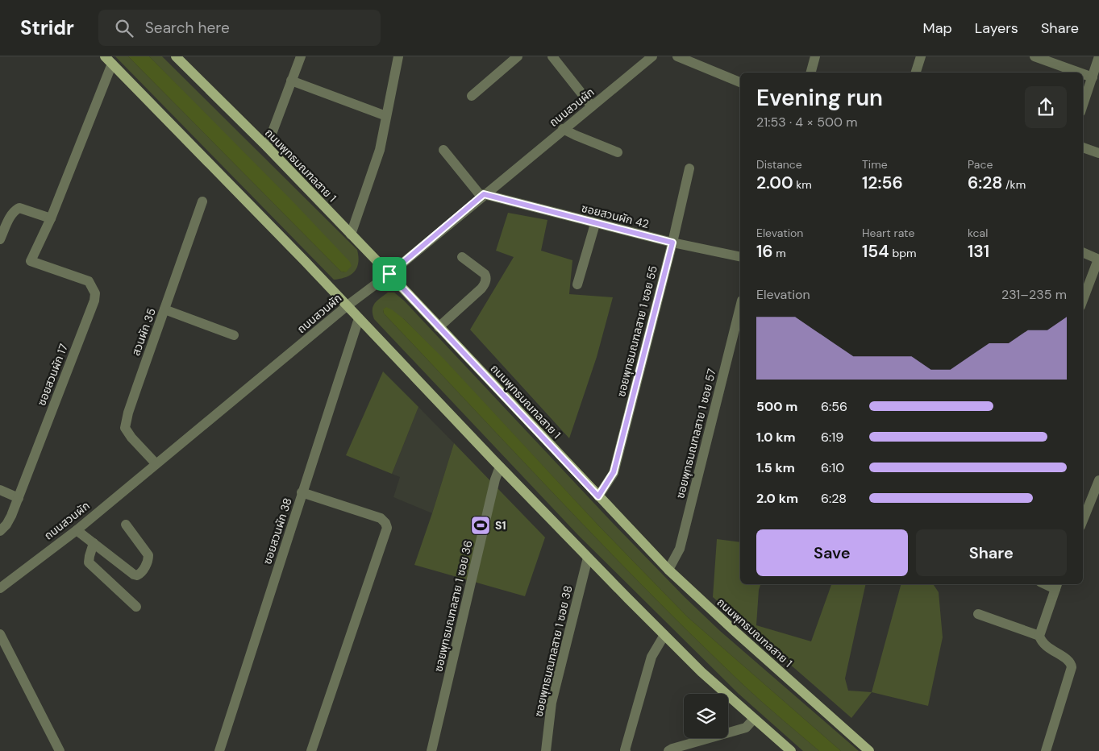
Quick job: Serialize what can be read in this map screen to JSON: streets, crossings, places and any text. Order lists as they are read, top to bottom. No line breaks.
{"streets":{"main road":["ถนนพุทธมณฑลสาย 1"],"street":["ถนนสวนผัก","ซอยสวนผัก 42","ซอยพุทธมณฑลสาย 1 ซอย 55","สวนผัก 35","ซอยสวนผัก 17","ซอยพุทธมณฑลสาย 1 ซอย 57","ซอยสวนผัก 38","ซอยพุทธมณฑลสาย 1 ซอย 36","ซอยพุทธมณฑลสาย 1 ซอย 38"]},"crossings":[["ถนนสวนผัก","ถนนพุทธมณฑลสาย 1"],["ถนนสวนผัก","ซอยสวนผัก 42"],["ถนนสวนผัก","สวนผัก 35"],["ถนนพุทธมณฑลสาย 1","ซอยพุทธมณฑลสาย 1 ซอย 55"],["ถนนพุทธมณฑลสาย 1","ซอยพุทธมณฑลสาย 1 ซอย 57"],["ซอยสวนผัก 42","ซอยพุทธมณฑลสาย 1 ซอย 55"]],"places":{"sports":["S1"]},"page":{"header":"Stridr","search":"Search here","nav":["Map","Layers","Share"],"heading":["Evening run","21:53 · 4 × 500 m"],"stats":[["Distance","2.00 km"],["Time","12:56"],["Pace","6:28 /km"],["Elevation","16 m"],["Heart rate","154 bpm"],["kcal","131"]],"chart":["Elevation","231–235 m"],"list":[{"name":"500 m","note":"6:56"},{"name":"1.0 km","note":"6:19"},{"name":"1.5 km","note":"6:10"},{"name":"2.0 km","note":"6:28"}],"buttons":["Save","Share"]}}
